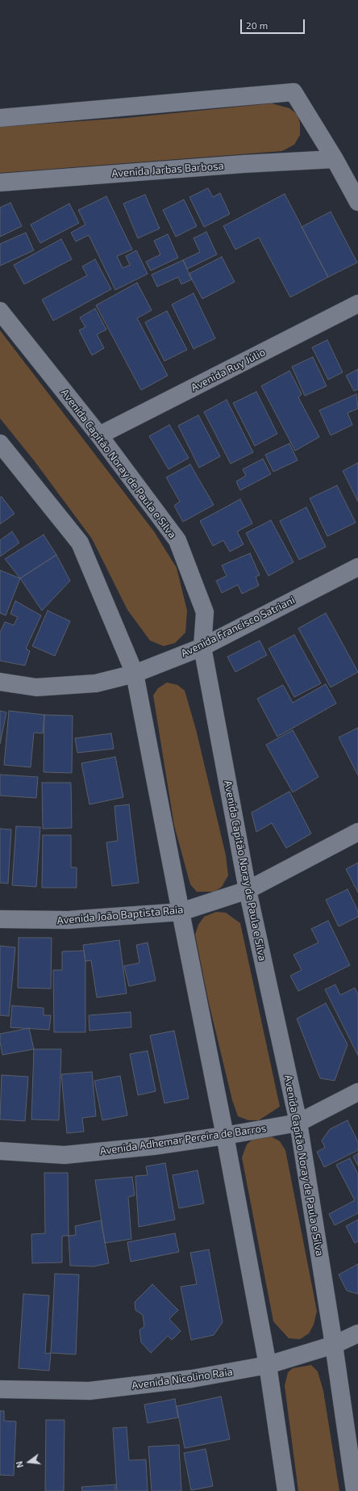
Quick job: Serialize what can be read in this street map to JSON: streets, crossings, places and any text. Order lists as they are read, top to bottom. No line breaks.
{"streets":{"street":["Avenida Jarbas Barbosa","Avenida Ruy Júlio","Avenida Capitão Noray de Paula e Silva","Avenida Francisco Satriani","Avenida João Baptista Raia","Avenida Adhemar Pereira de Barros","Avenida Nicolino Raia"]},"crossings":[["Avenida Ruy Júlio","Avenida Capitão Noray de Paula e Silva"],["Avenida Capitão Noray de Paula e Silva","Avenida Francisco Satriani"],["Avenida Capitão Noray de Paula e Silva","Avenida João Baptista Raia"],["Avenida Capitão Noray de Paula e Silva","Avenida Adhemar Pereira de Barros"],["Avenida Capitão Noray de Paula e Silva","Avenida Nicolino Raia"]],"scale_bar":"20 m","north":"left"}
